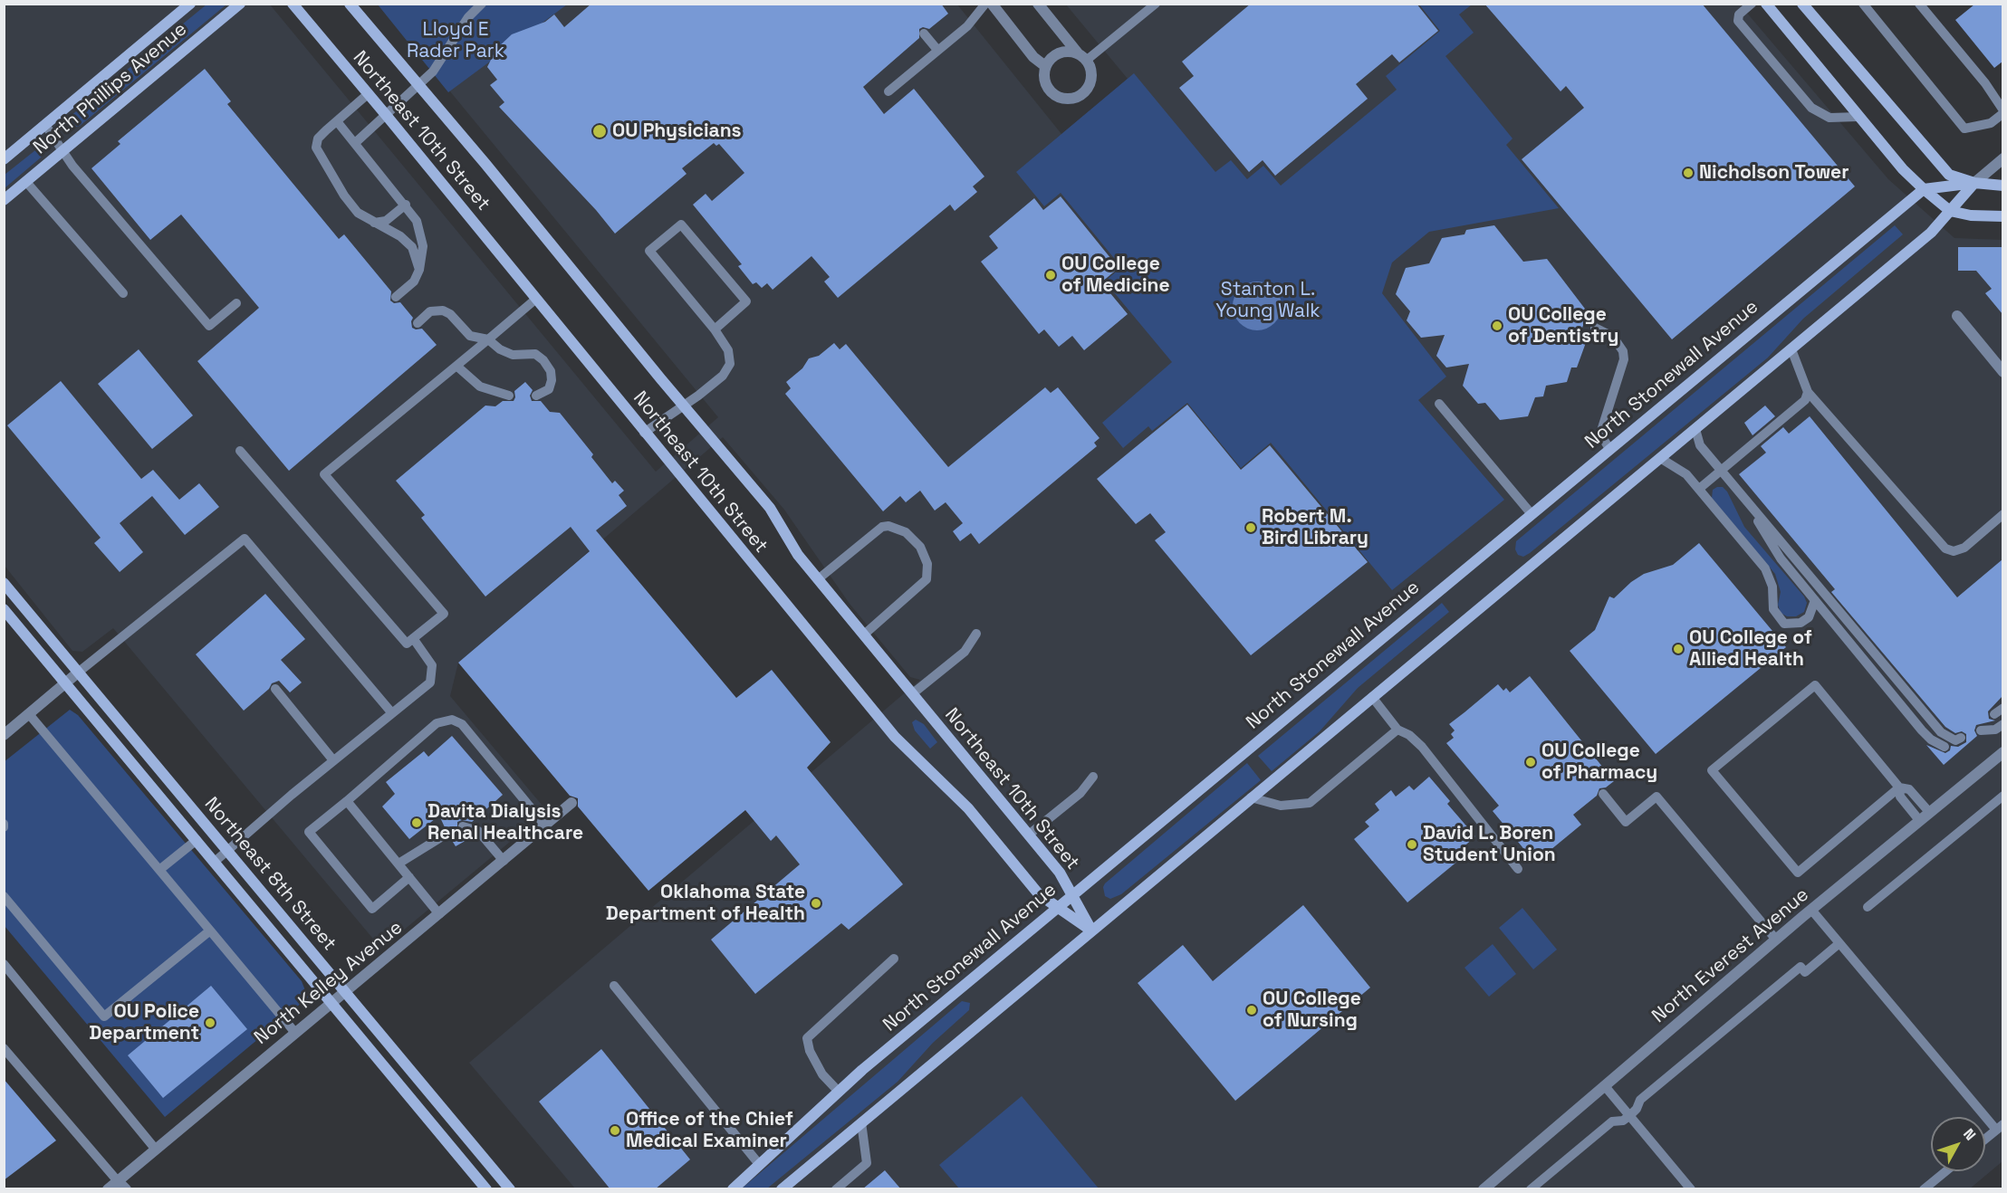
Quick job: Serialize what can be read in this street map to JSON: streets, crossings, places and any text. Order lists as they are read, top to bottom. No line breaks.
{"streets":{"main road":["North Phillips Avenue","Northeast 10th Street","North Stonewall Avenue","Northeast 8th Street"],"street":["North Everest Avenue","North Kelley Avenue"]},"crossings":[["Northeast 10th Street","North Stonewall Avenue"],["Northeast 8th Street","North Kelley Avenue"]],"parks":["Lloyd E Rader Park","Stanton L. Young Walk"],"places":["OU Physicians","Nicholson Tower","OU College of Medicine","OU College of Dentistry","Robert M. Bird Library","OU College of Allied Health","OU College of Pharmacy","Davita Dialysis Renal Healthcare","David L. Boren Student Union","Oklahoma State Department of Health","OU College of Nursing","OU Police Department","Office of the Chief Medical Examiner"],"north":"top right"}
